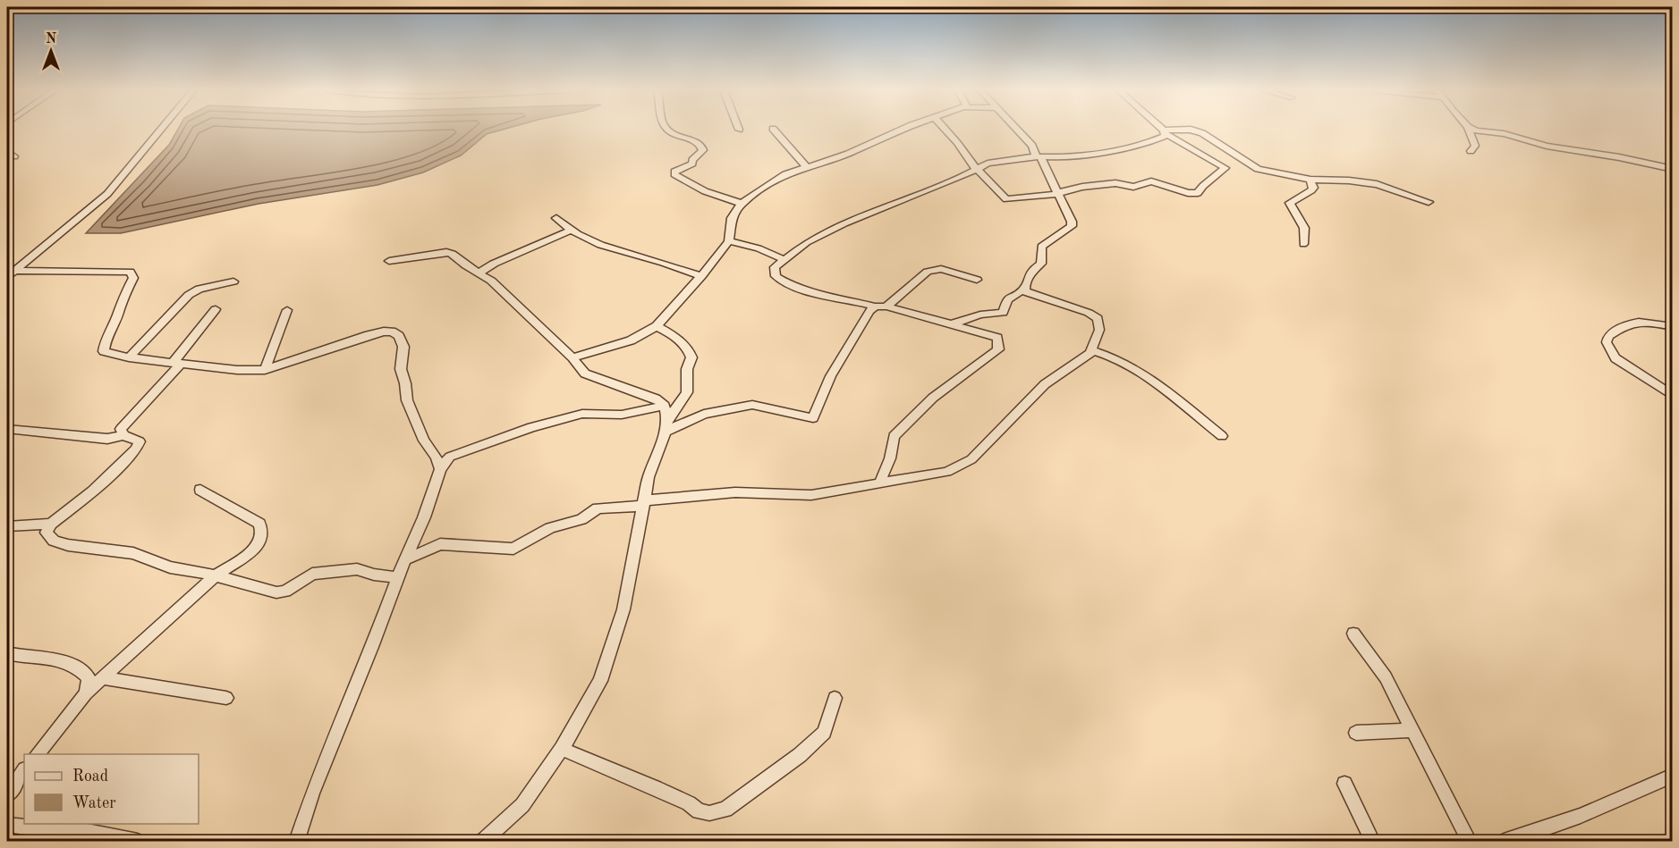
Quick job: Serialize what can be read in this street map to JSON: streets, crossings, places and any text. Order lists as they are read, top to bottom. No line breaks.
{"legend":["Road","Water"],"north":"top"}
